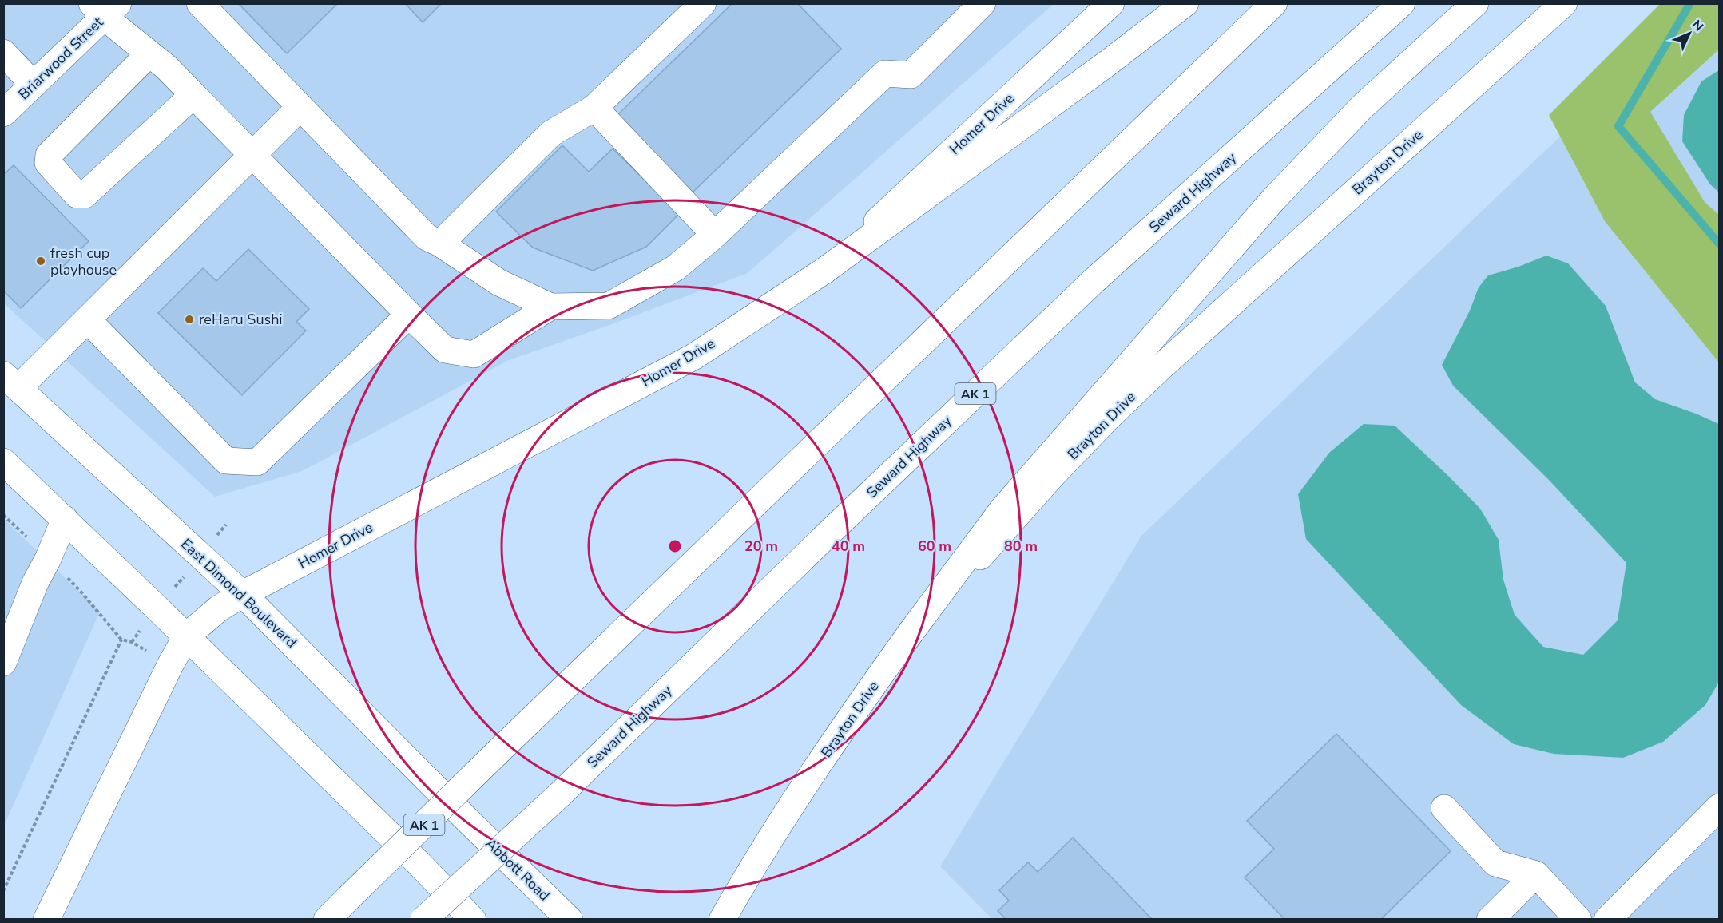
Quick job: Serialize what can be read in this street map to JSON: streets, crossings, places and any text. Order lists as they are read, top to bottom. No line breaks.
{"streets":{"main road":["Briarwood Street","Homer Drive","Brayton Drive","Seward Highway","AK 1","East Dimond Boulevard","Abbott Road"]},"crossings":[["Homer Drive","East Dimond Boulevard"],["East Dimond Boulevard","Abbott Road"]],"places":["fresh cup playhouse","reHaru Sushi"],"north":"top right","rings":["20 m","40 m","60 m","80 m"]}
